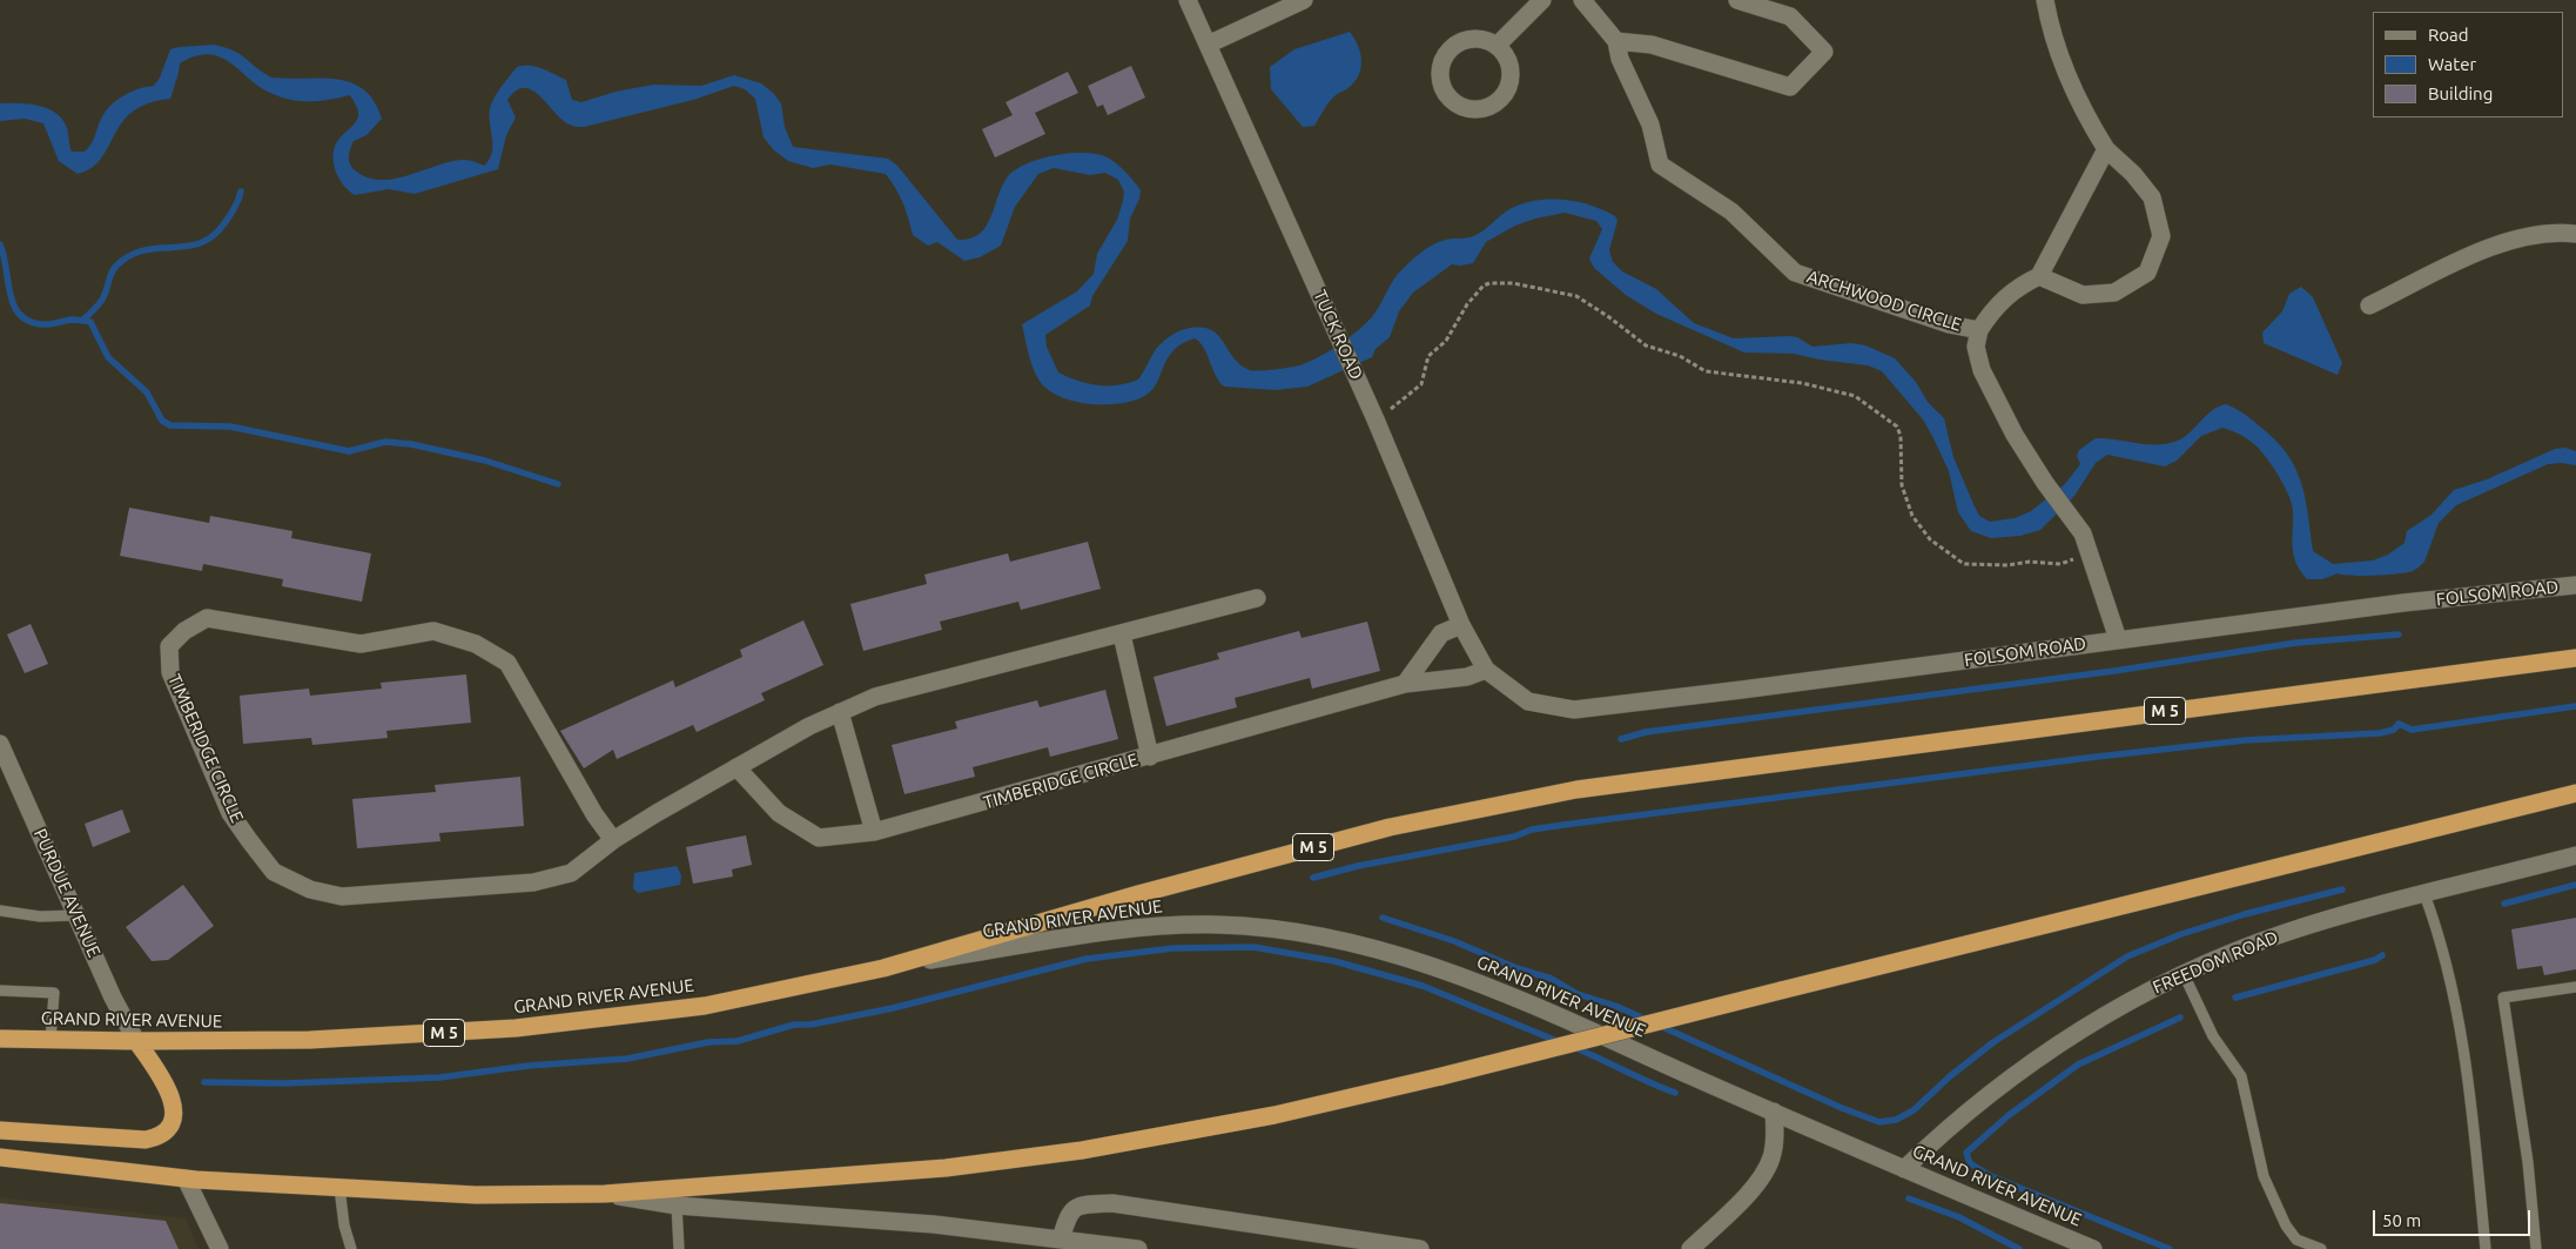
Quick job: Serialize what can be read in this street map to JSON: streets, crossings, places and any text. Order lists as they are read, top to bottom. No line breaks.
{"streets":{"highway":["M 5","GRAND RIVER AVENUE"],"street":["ARCHWOOD CIRCLE","TUCK ROAD","FOLSOM ROAD","TIMBERIDGE CIRCLE","PURDUE AVENUE","FREEDOM ROAD"]},"crossings":[["ARCHWOOD CIRCLE","FOLSOM ROAD"],["TUCK ROAD","FOLSOM ROAD"],["TUCK ROAD","TIMBERIDGE CIRCLE"],["FOLSOM ROAD","TIMBERIDGE CIRCLE"],["M 5","GRAND RIVER AVENUE"],["PURDUE AVENUE","GRAND RIVER AVENUE"],["GRAND RIVER AVENUE","FREEDOM ROAD"]],"legend":["Road","Water","Building"],"scale_bar":"50 m"}
